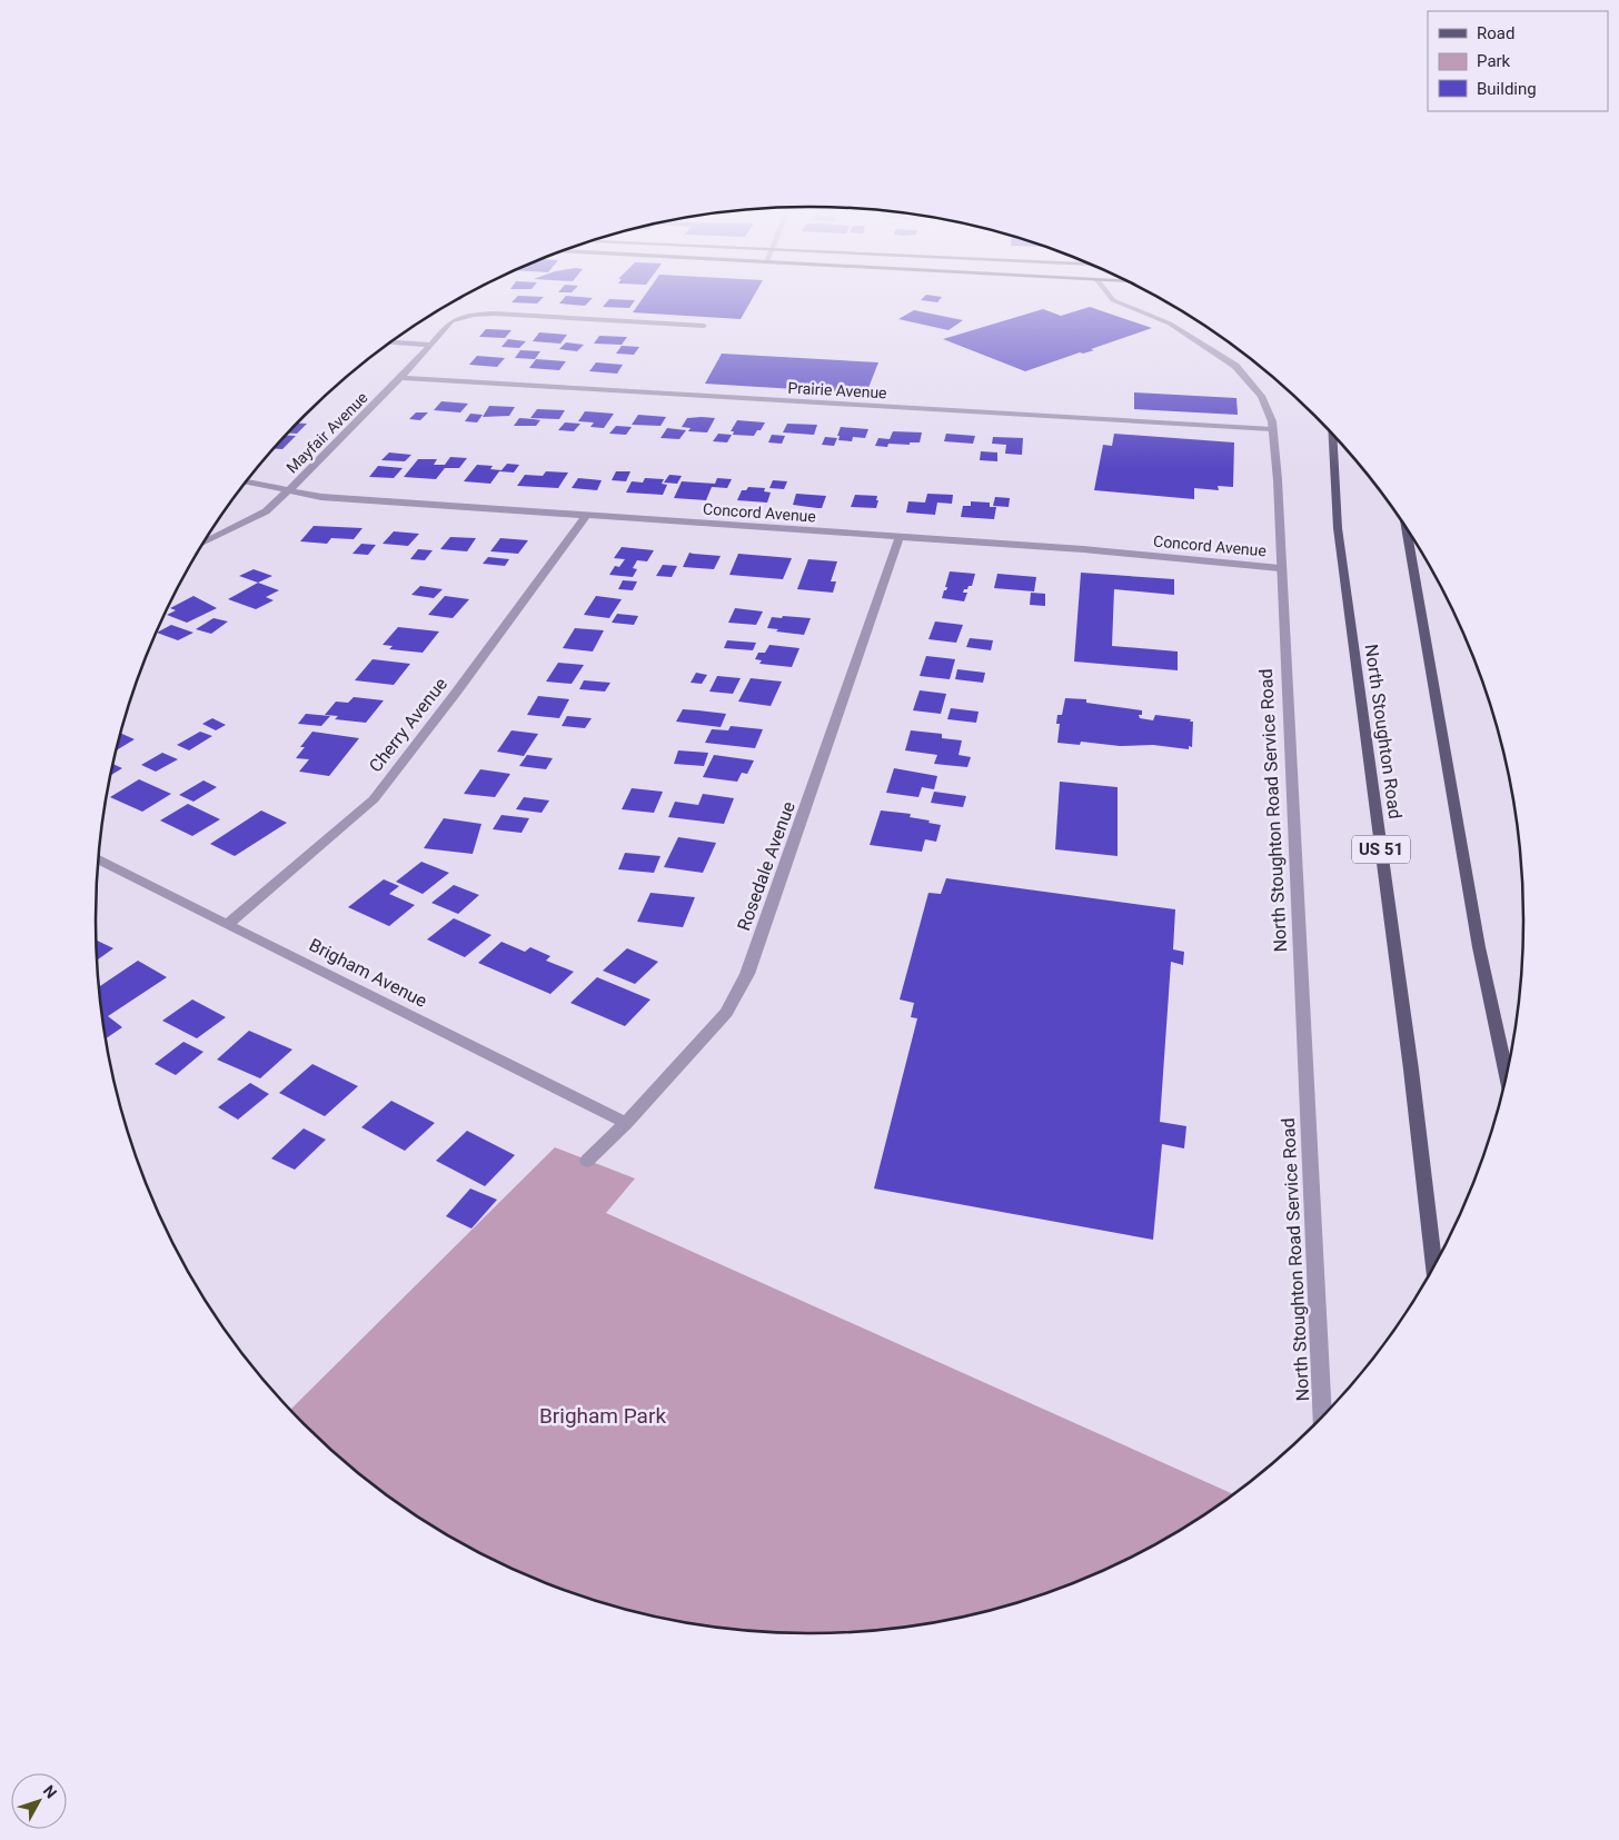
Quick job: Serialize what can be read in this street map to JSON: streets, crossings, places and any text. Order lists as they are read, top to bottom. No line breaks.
{"streets":{"main road":["North Stoughton Road","US 51"],"street":["Prairie Avenue","Mayfair Avenue","Concord Avenue","Cherry Avenue","North Stoughton Road Service Road","Rosedale Avenue","Brigham Avenue"]},"crossings":[["Prairie Avenue","Mayfair Avenue"],["Prairie Avenue","North Stoughton Road Service Road"],["Mayfair Avenue","Concord Avenue"],["Concord Avenue","Cherry Avenue"],["Concord Avenue","North Stoughton Road Service Road"],["Concord Avenue","Rosedale Avenue"],["Cherry Avenue","Brigham Avenue"],["Rosedale Avenue","Brigham Avenue"]],"parks":["Brigham Park"],"legend":["Road","Park","Building"],"north":"top right"}
